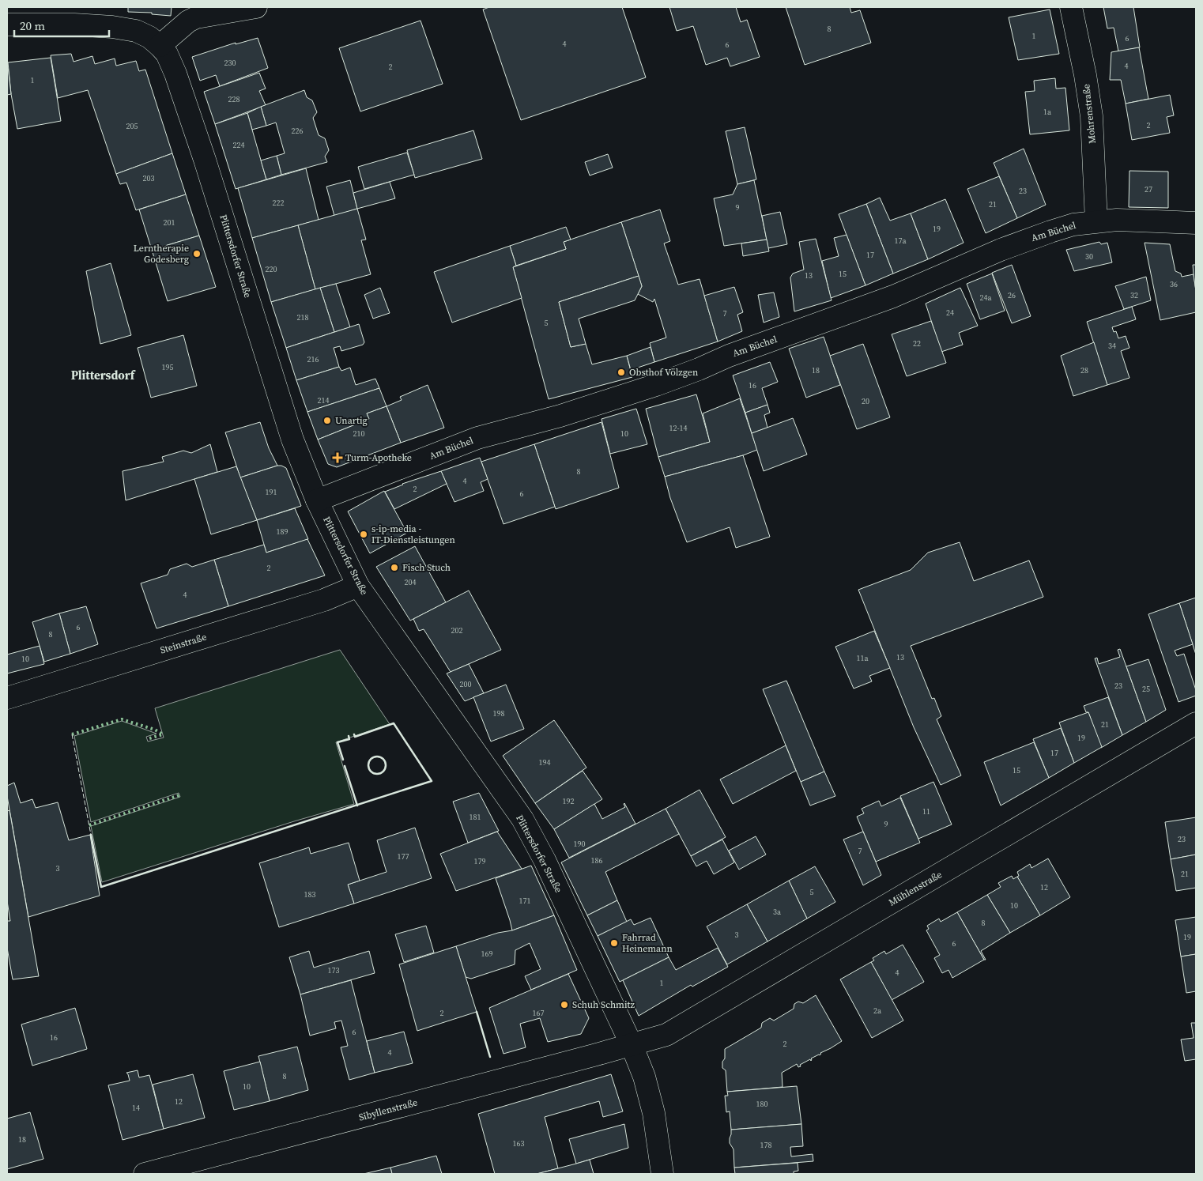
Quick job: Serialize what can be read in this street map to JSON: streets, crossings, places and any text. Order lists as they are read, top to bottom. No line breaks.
{"streets":{"street":["Mohrenstraße","Am Büchel","Plittersdorfer Straße","Steinstraße","Mühlenstraße","Sibyllenstraße"]},"crossings":[["Mohrenstraße","Am Büchel"],["Am Büchel","Plittersdorfer Straße"],["Plittersdorfer Straße","Steinstraße"],["Plittersdorfer Straße","Mühlenstraße"],["Plittersdorfer Straße","Sibyllenstraße"],["Mühlenstraße","Sibyllenstraße"]],"districts":["Plittersdorf"],"places":{"other":["Lerntherapie Godesberg","Obsthof Völzgen","Unartig","s-ip-media - IT-Dienstleistungen","Fisch Stuch","Fahrrad Heinemann","Schuh Schmitz"],"health":["Turm-Apotheke"]},"house_numbers":["8","1","6","4","6","230","4","2","1","228","1a","2","205","226","224","203","27","23","222","21","9","201","19","17a","17","30","220","15","13","36","26","32","24a","24","7","218","5","22","34","216","195","18","28","16","214","20","12-14","210","10","8","4","2","191","6","189","2","204","4","6","202","8","13","11a","10","200","23","25","198","21","19","17","194","15","192","11","181","9","23","190","7","177","186","179","3","21","12","5","183","171","10","3a","8","3","19","6","169","173","4","1","2a","2","167","6","16","2","4","8","10","12","180","14","18","163","178"],"scale_bar":"20 m"}
